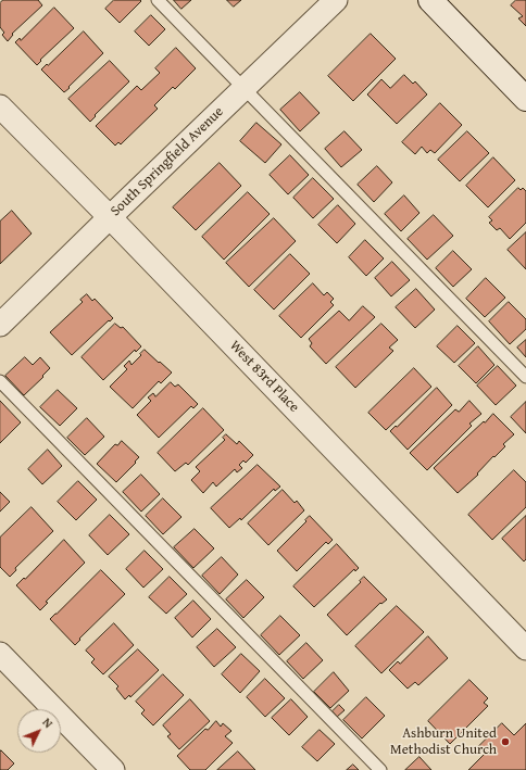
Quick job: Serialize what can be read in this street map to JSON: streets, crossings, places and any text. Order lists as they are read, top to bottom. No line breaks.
{"streets":{"street":["South Springfield Avenue","West 83rd Place"]},"crossings":[["South Springfield Avenue","West 83rd Place"]],"places":["Ashburn United Methodist Church"],"north":"top right"}
